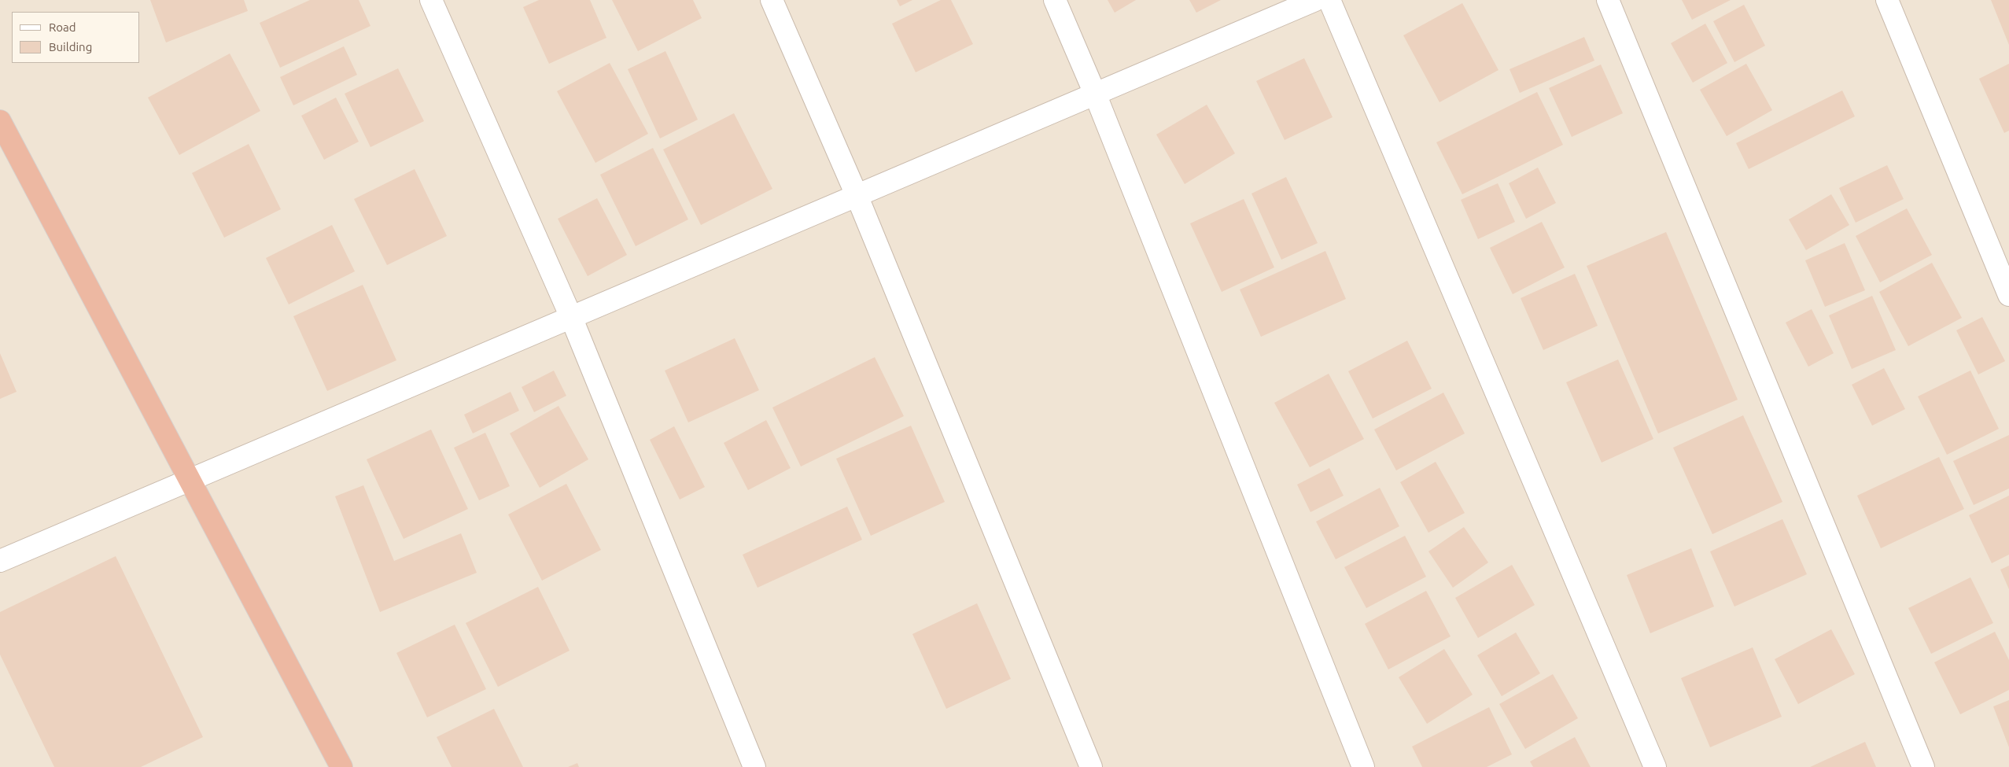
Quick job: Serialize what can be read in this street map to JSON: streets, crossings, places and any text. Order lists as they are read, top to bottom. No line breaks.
{"legend":["Road","Building"]}
